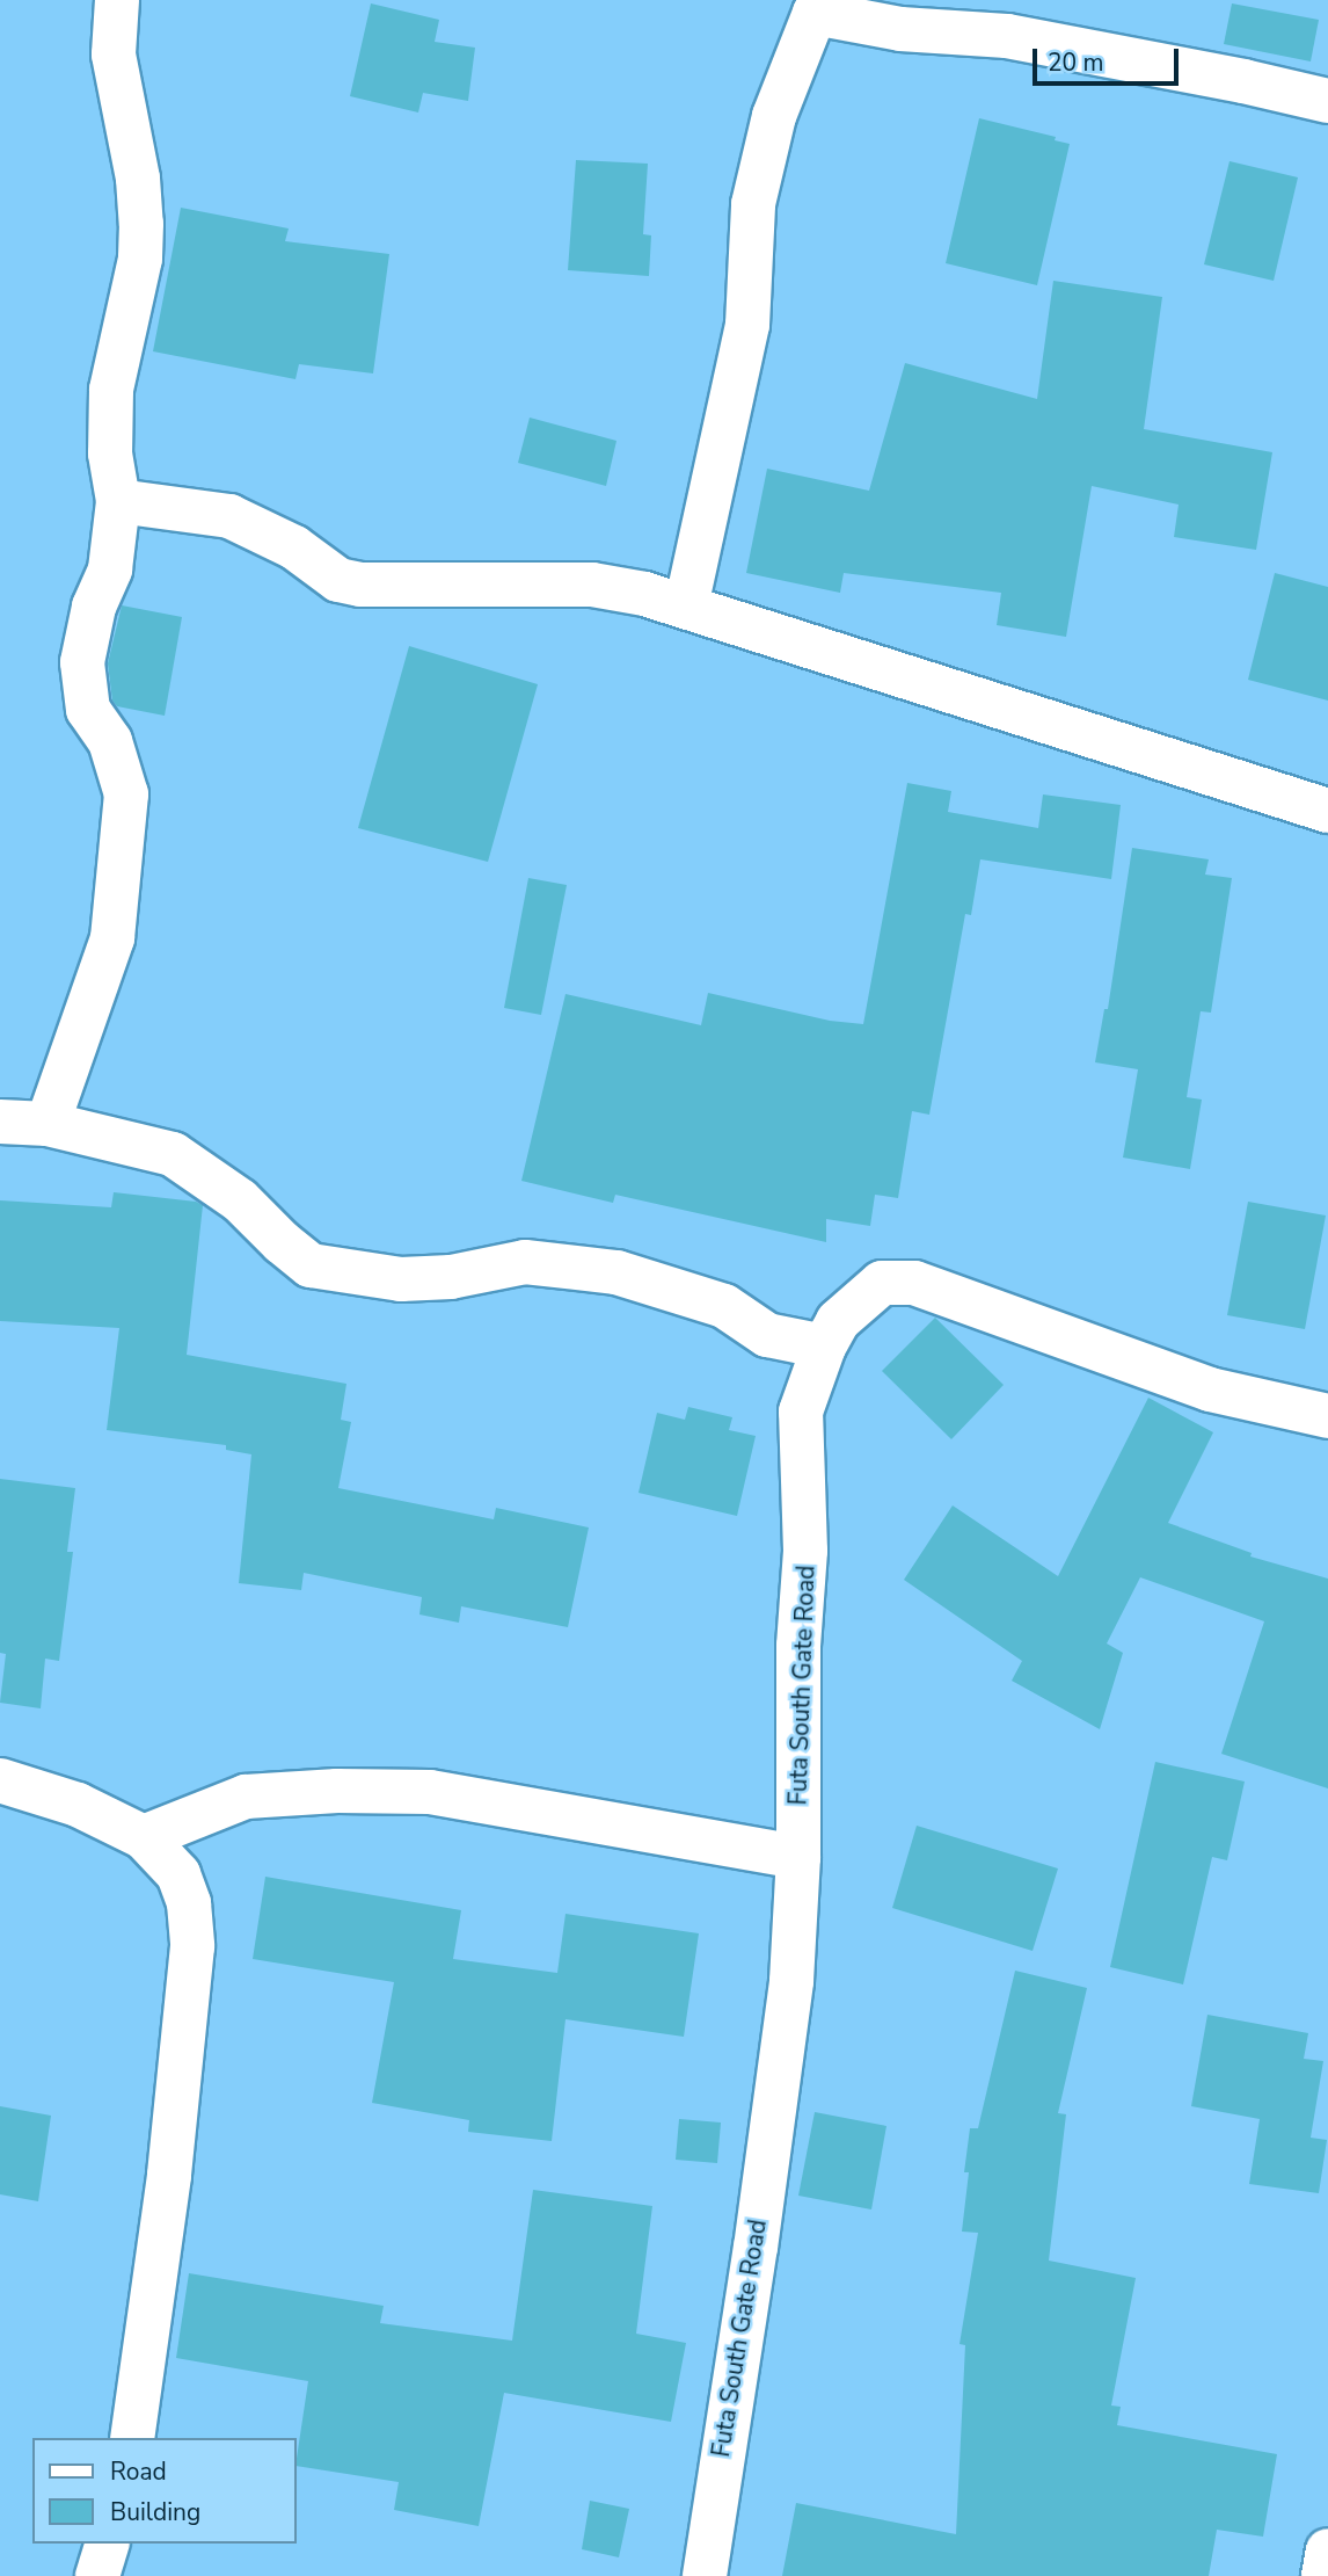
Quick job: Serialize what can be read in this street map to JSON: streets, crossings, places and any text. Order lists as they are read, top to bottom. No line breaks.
{"streets":{"street":["Futa South Gate Road"]},"legend":["Road","Building"],"scale_bar":"20 m"}
